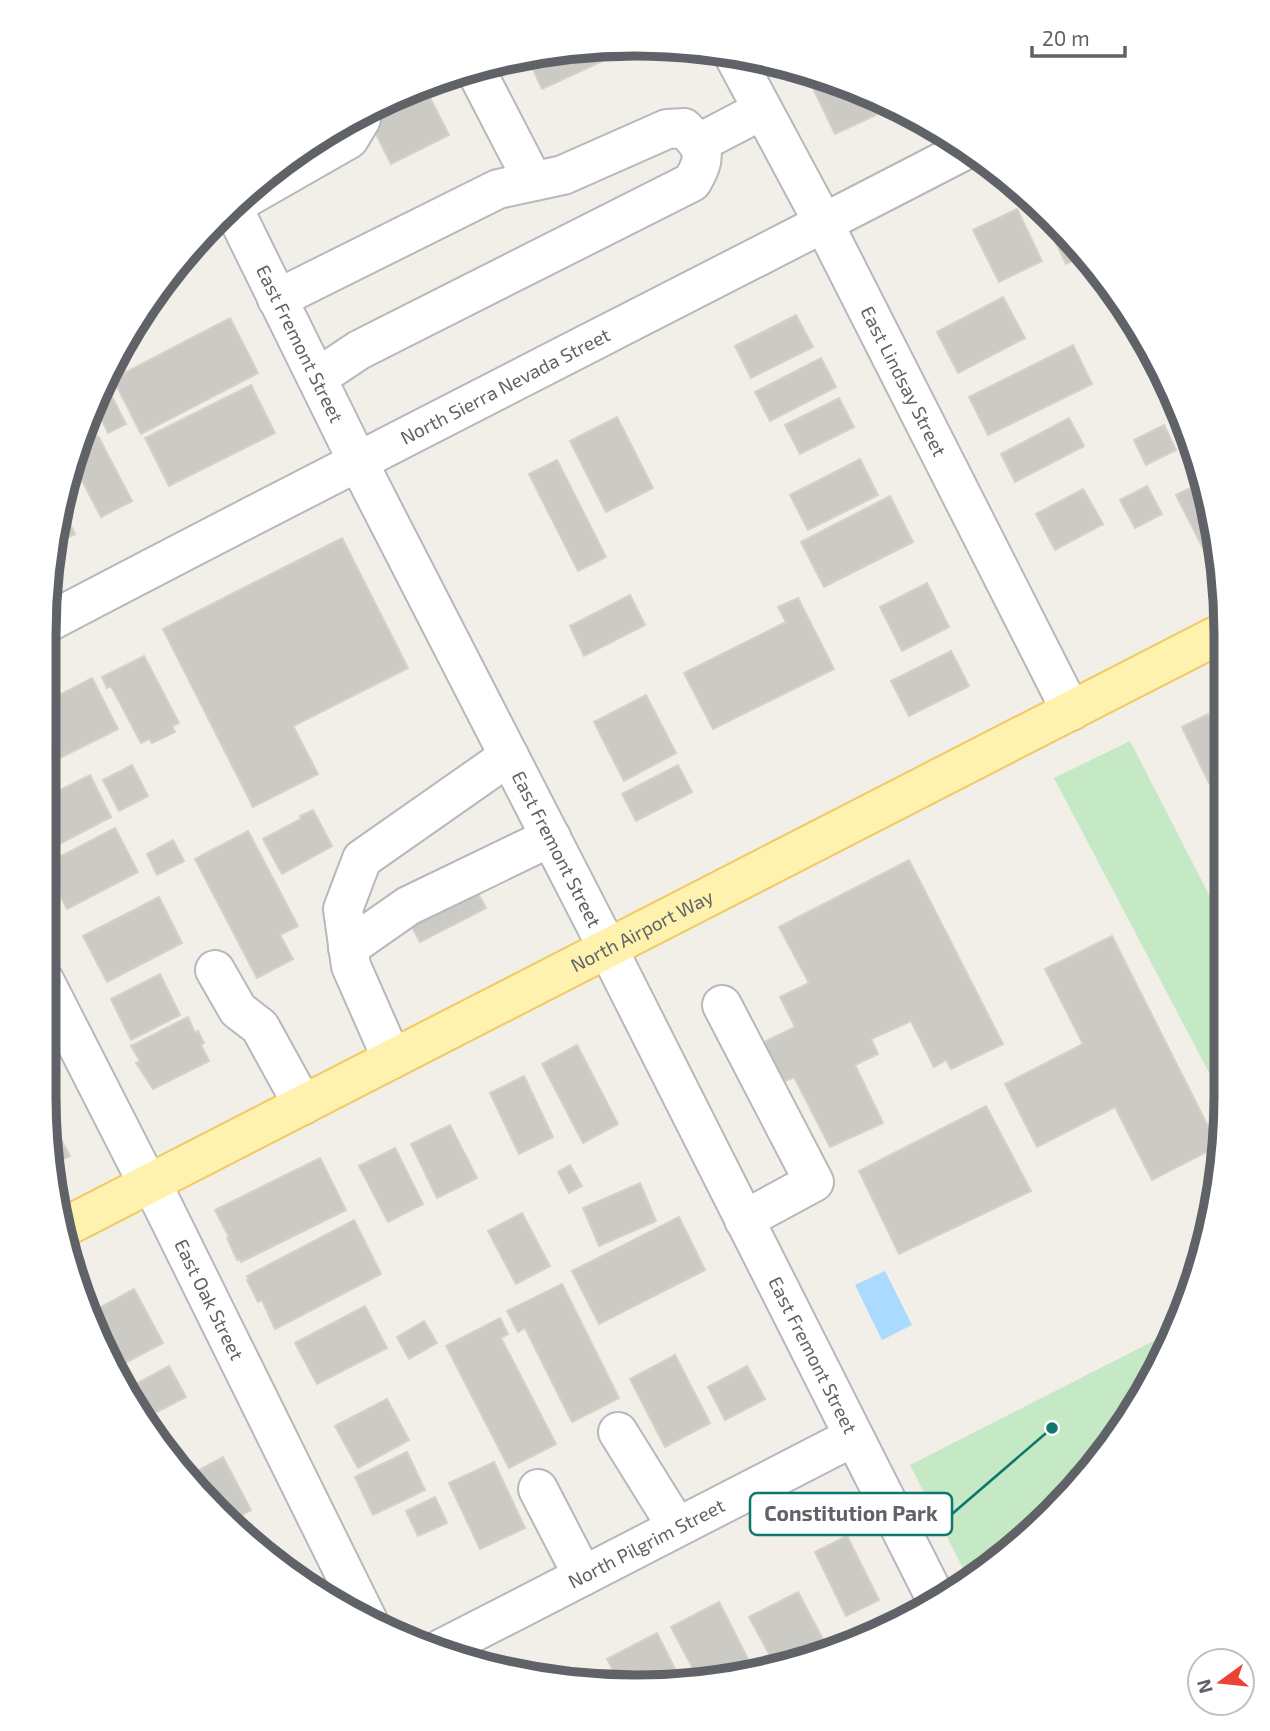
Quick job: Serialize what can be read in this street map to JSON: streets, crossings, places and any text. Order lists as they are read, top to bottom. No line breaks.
{"streets":{"main road":["North Airport Way"],"street":["East Fremont Street","East Lindsay Street","North Sierra Nevada Street","East Oak Street","North Pilgrim Street"]},"crossings":[["East Fremont Street","North Sierra Nevada Street"],["East Fremont Street","North Airport Way"],["East Fremont Street","North Pilgrim Street"],["East Lindsay Street","North Sierra Nevada Street"],["East Lindsay Street","North Airport Way"],["North Airport Way","East Oak Street"]],"places":["Constitution Park"],"scale_bar":"20 m","north":"left"}
